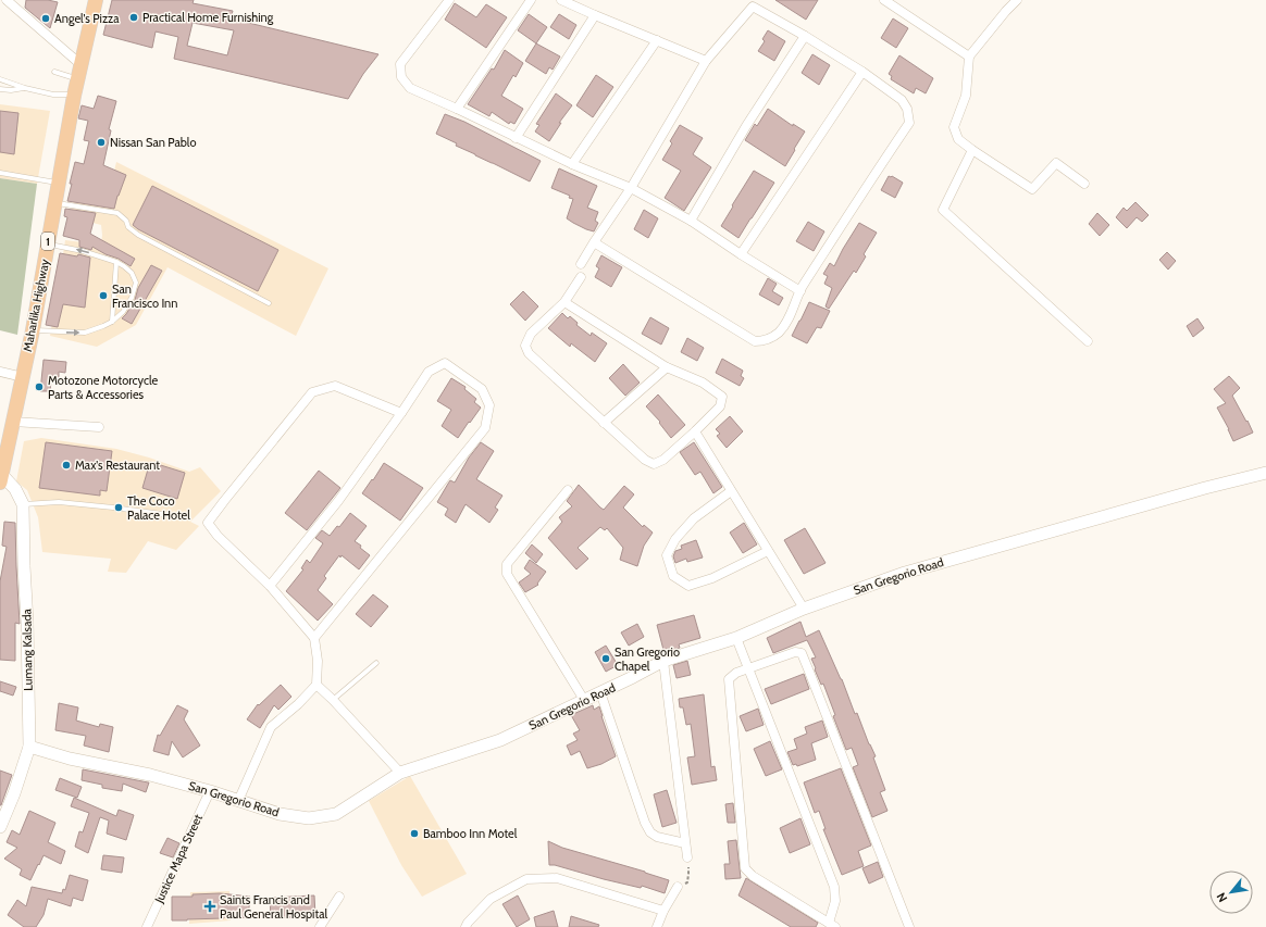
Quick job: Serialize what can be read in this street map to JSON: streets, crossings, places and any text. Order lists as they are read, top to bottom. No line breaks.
{"streets":{"main road":["1","Maharlika Highway"],"street":["San Gregorio Road","Lumang Kalsada","Justice Mapa Street"]},"crossings":[["Maharlika Highway","Lumang Kalsada"],["San Gregorio Road","Lumang Kalsada"],["San Gregorio Road","Justice Mapa Street"]],"places":{"other":["Practical Home Furnishing","Angel's Pizza","Nissan San Pablo","San Francisco Inn","Motozone Motorcycle Parts & Accessories","Max's Restaurant","The Coco Palace Hotel","San Gregorio Chapel","Bamboo Inn Motel"],"health":["Saints Francis and Paul General Hospital"]},"north":"bottom left"}
